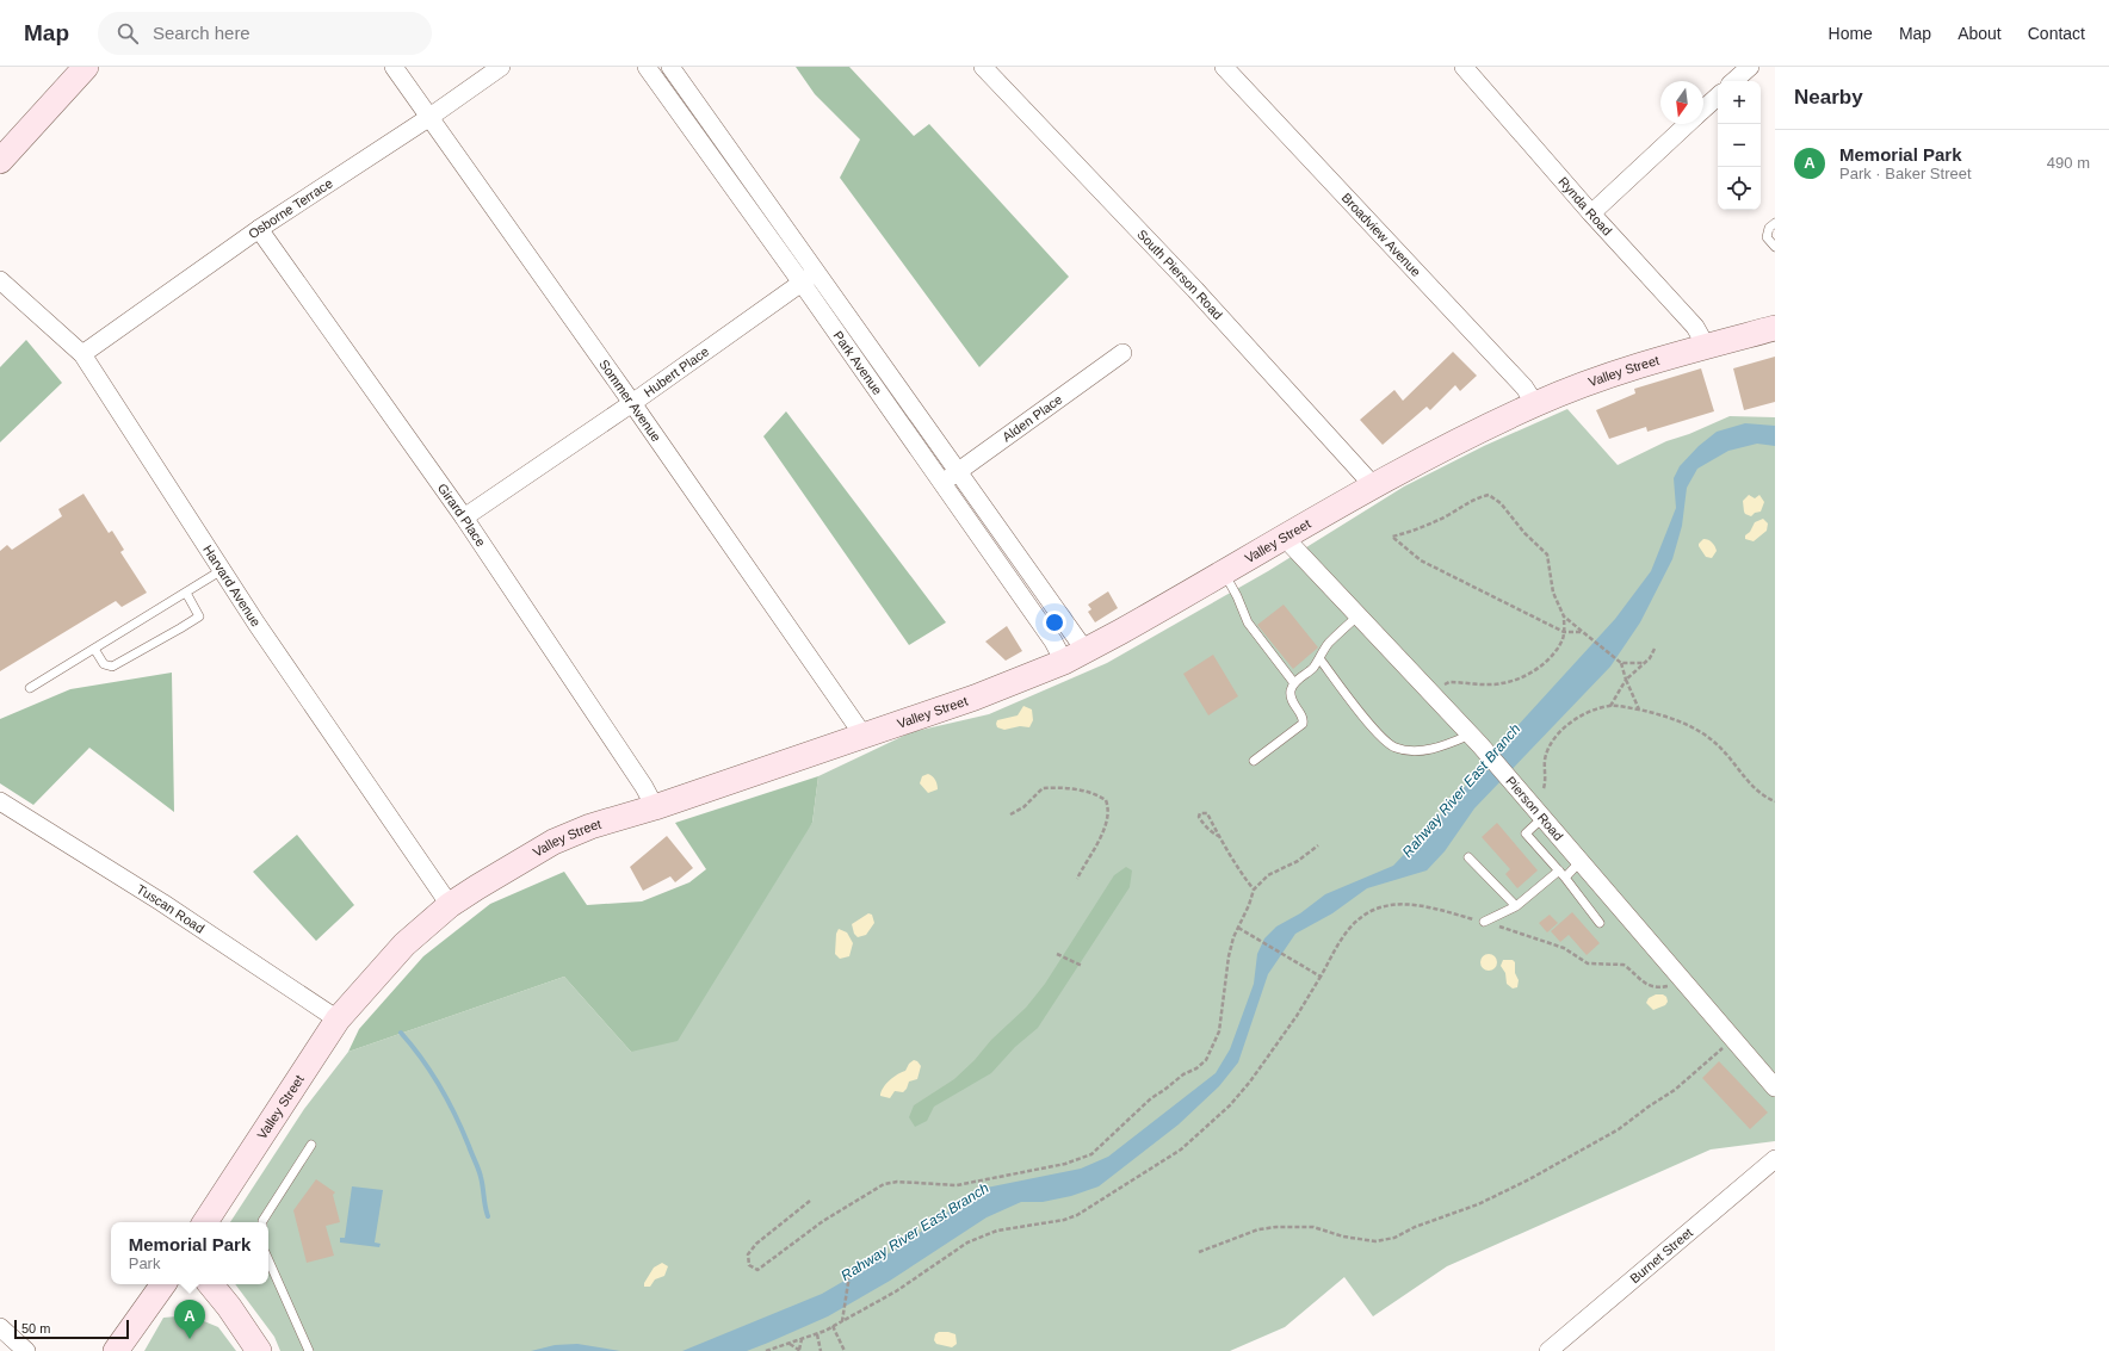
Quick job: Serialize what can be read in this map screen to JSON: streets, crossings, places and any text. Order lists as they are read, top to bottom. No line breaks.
{"streets":{"main road":["Valley Street"],"street":["Rynda Road","Osborne Terrace","Broadview Avenue","South Pierson Road","Park Avenue","Hubert Place","Sommer Avenue","Alden Place","Girard Place","Harvard Avenue","Pierson Road","Tuscan Road","Burnet Street"]},"crossings":[["Rynda Road","Valley Street"],["Osborne Terrace","Sommer Avenue"],["Osborne Terrace","Girard Place"],["Osborne Terrace","Harvard Avenue"],["Broadview Avenue","Valley Street"],["South Pierson Road","Valley Street"],["Park Avenue","Hubert Place"],["Park Avenue","Valley Street"],["Park Avenue","Alden Place"],["Hubert Place","Sommer Avenue"],["Hubert Place","Girard Place"],["Valley Street","Sommer Avenue"],["Valley Street","Girard Place"],["Valley Street","Harvard Avenue"],["Valley Street","Pierson Road"],["Valley Street","Tuscan Road"]],"water":["Rahway River East Branch"],"scale_bar":"50 m","north":"bottom","page":{"header":"Map","search":"Search here","nav":["Home","Map","About","Contact"],"heading":"Nearby","map_buttons":["+","−"],"list":[{"mark":"A","name":"Memorial Park","note":"Park · Baker Street","value":"490 m"}],"popup":["Memorial Park","Park"],"pins":"A","scale":"50 m"}}
